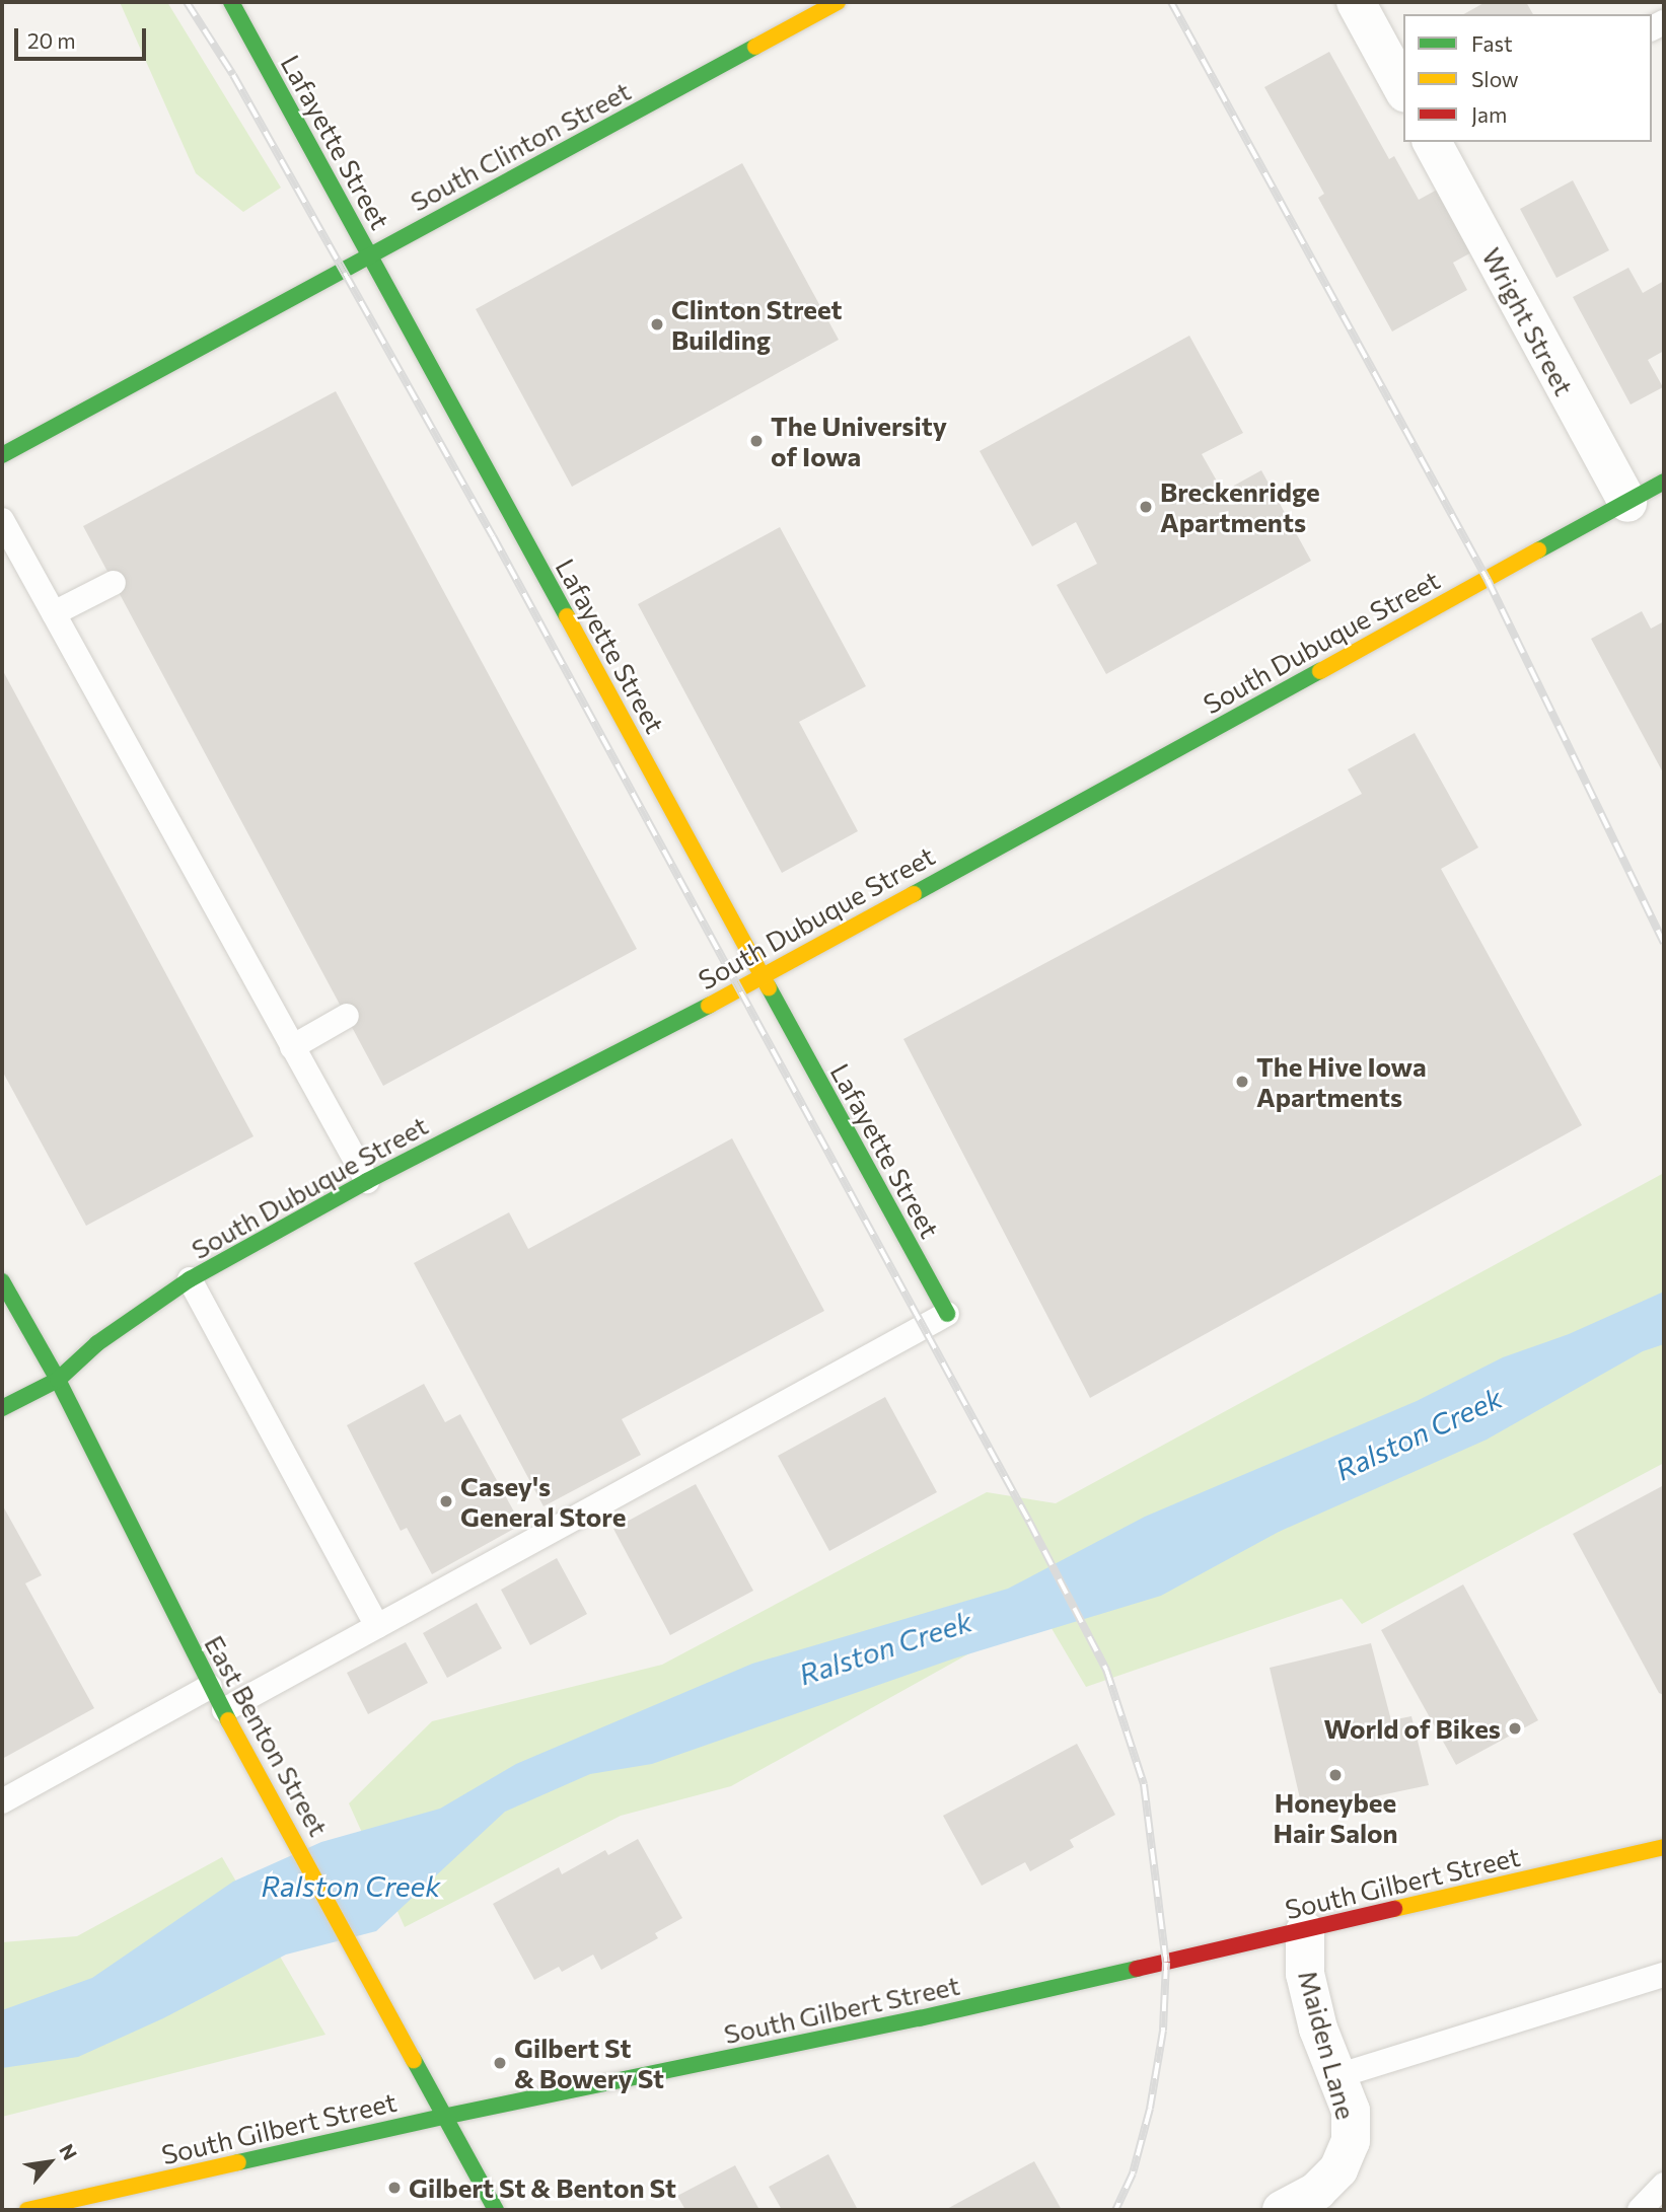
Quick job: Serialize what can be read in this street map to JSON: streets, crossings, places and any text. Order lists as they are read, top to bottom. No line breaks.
{"streets":{"street":["Lafayette Street","South Clinton Street","Wright Street","South Dubuque Street","East Benton Street","South Gilbert Street","Maiden Lane"]},"crossings":[["Lafayette Street","South Clinton Street"],["Lafayette Street","South Dubuque Street"],["Wright Street","South Dubuque Street"],["South Dubuque Street","East Benton Street"],["East Benton Street","South Gilbert Street"],["South Gilbert Street","Maiden Lane"]],"water":["Ralston Creek"],"places":["Clinton Street Building","The University of Iowa","Breckenridge Apartments","The Hive Iowa Apartments","Casey's General Store","World of Bikes","Honeybee Hair Salon","Gilbert St & Bowery St","Gilbert St & Benton St"],"legend":["Fast","Slow","Jam"],"scale_bar":"20 m","north":"top right"}
